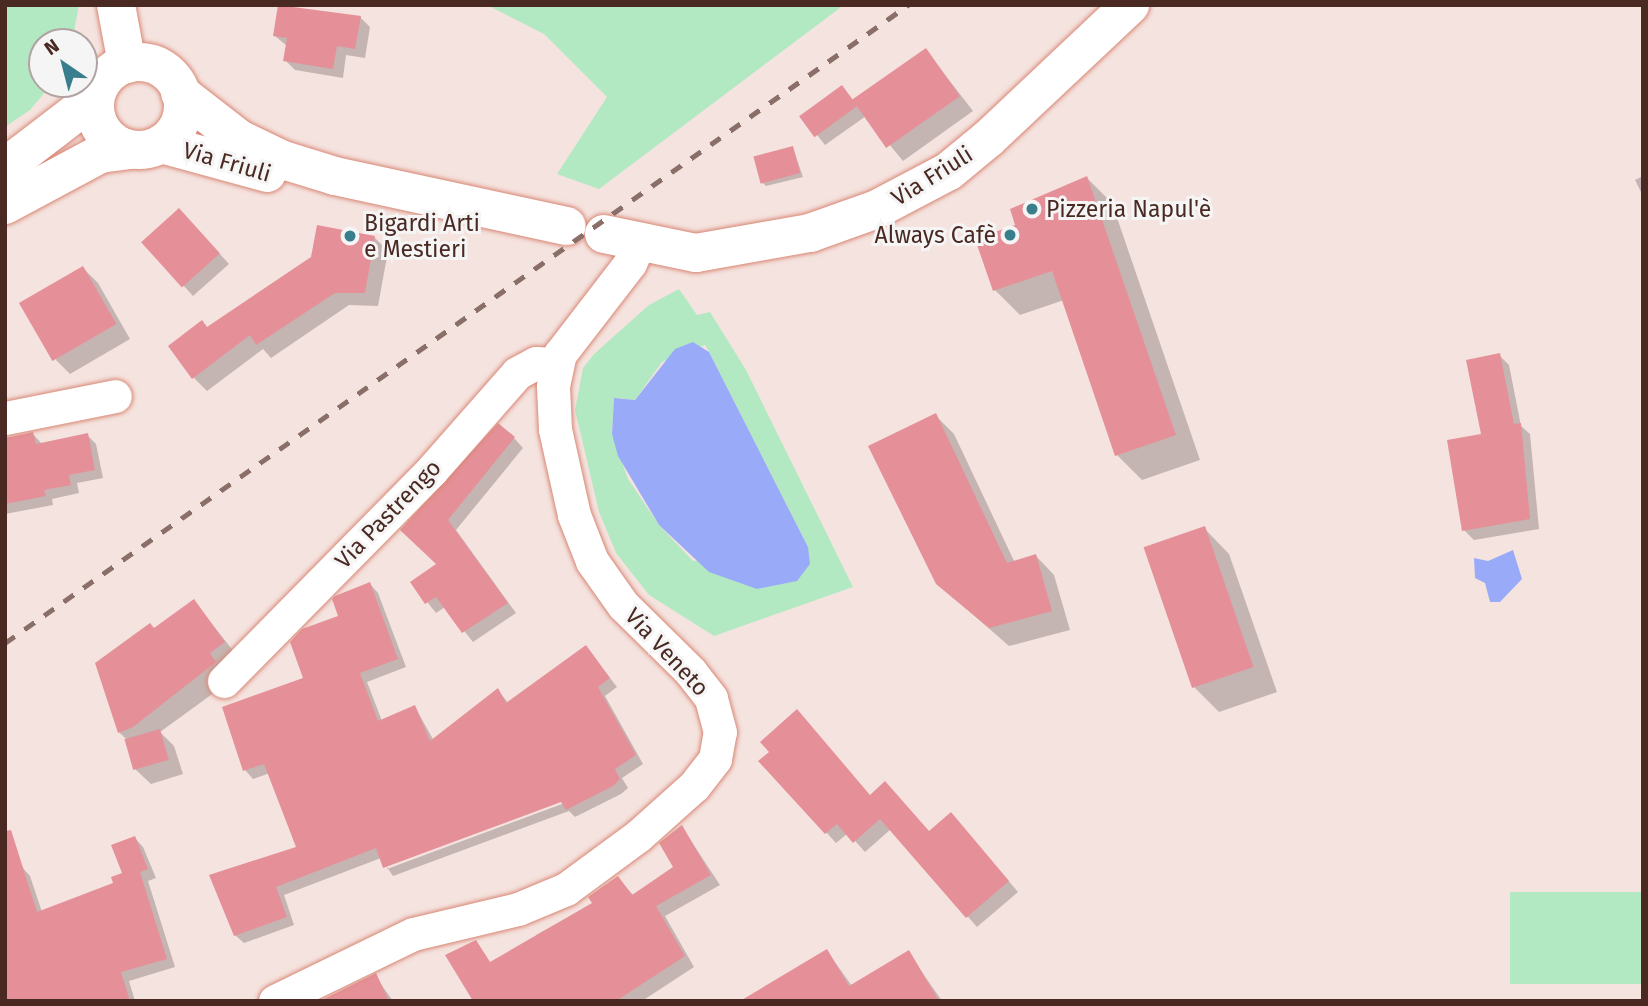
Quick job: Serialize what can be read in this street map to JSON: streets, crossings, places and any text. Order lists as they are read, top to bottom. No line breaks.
{"streets":{"street":["Via Friuli","Via Pastrengo","Via Veneto"]},"crossings":[["Via Friuli","Via Veneto"],["Via Pastrengo","Via Veneto"]],"places":["Pizzeria Napul'è","Always Cafè","Bigardi Arti e Mestieri"],"north":"top left"}
